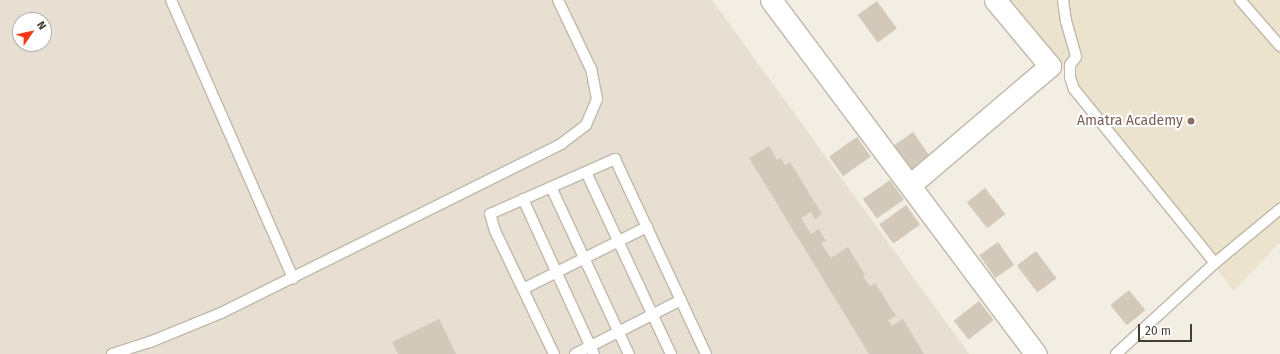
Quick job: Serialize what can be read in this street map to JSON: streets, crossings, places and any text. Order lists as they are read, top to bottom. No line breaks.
{"places":["Amatra Academy"],"scale_bar":"20 m","north":"top right"}
